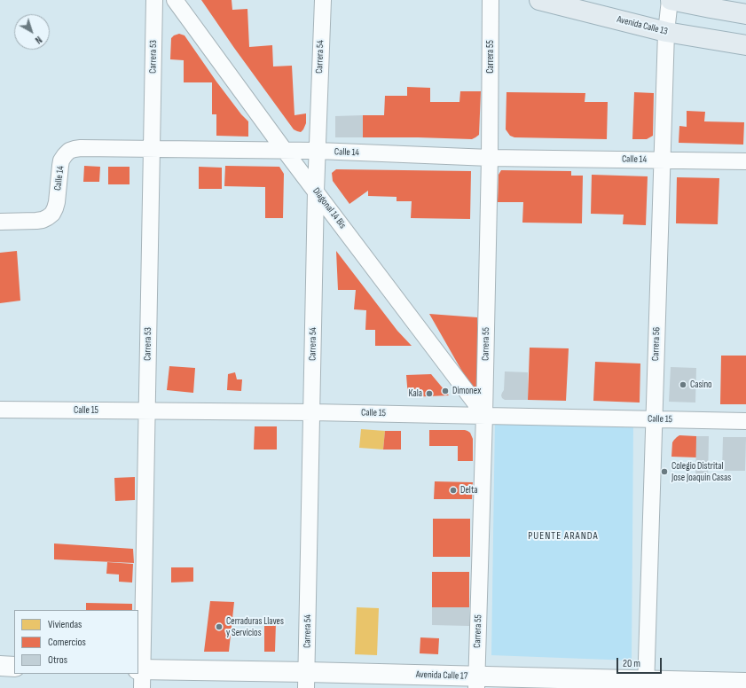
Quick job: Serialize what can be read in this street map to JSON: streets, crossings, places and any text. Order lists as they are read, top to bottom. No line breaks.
{"streets":{"main road":["Avenida Calle 13"],"street":["Carrera 53","Carrera 54","Carrera 55","Calle 14","Diagonal 14 Bis","Carrera 56","Calle 15","Avenida Calle 17"]},"crossings":[["Avenida Calle 13","Carrera 56"],["Carrera 53","Calle 14"],["Carrera 53","Calle 15"],["Carrera 53","Avenida Calle 17"],["Carrera 54","Calle 14"],["Carrera 54","Diagonal 14 Bis"],["Carrera 54","Calle 15"],["Carrera 54","Avenida Calle 17"],["Carrera 55","Calle 14"],["Carrera 55","Diagonal 14 Bis"],["Carrera 55","Calle 15"],["Carrera 55","Avenida Calle 17"],["Calle 14","Diagonal 14 Bis"],["Calle 14","Carrera 56"],["Diagonal 14 Bis","Calle 15"],["Carrera 56","Calle 15"],["Carrera 56","Avenida Calle 17"]],"districts":["PUENTE ARANDA"],"places":["Casino","Dimonex","Kala","Colegio Distrital Jose Joaquin Casas","Delta","Cerraduras Llaves y Servicios"],"legend":["Viviendas","Comercios","Otros"],"scale_bar":"20 m","north":"bottom right"}
